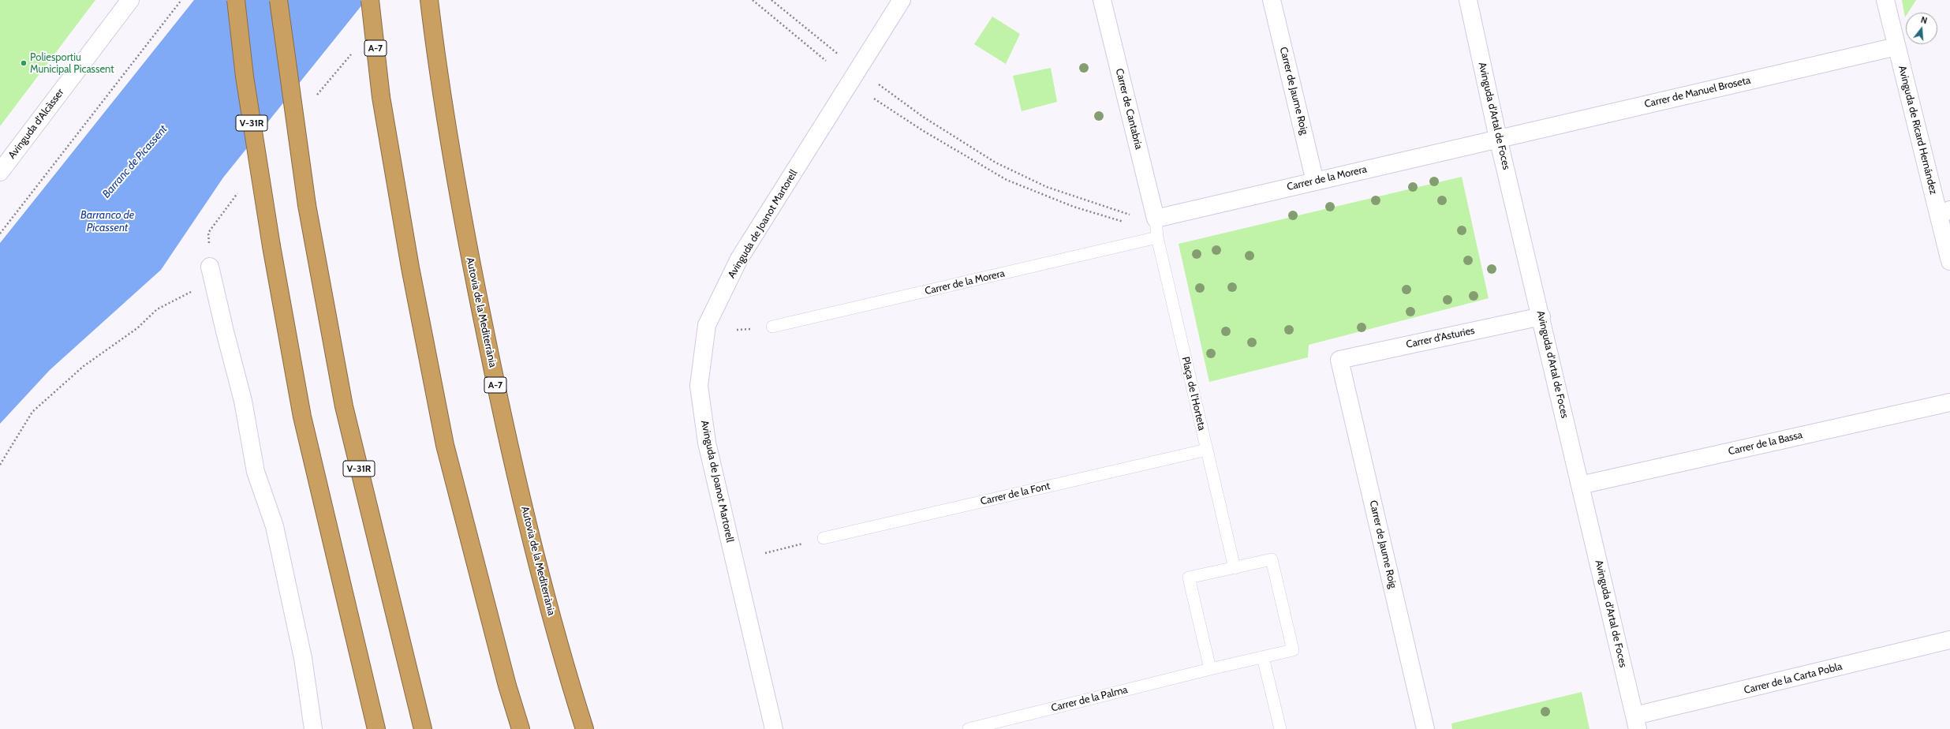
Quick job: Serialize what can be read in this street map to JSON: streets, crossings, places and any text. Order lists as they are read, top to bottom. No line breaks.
{"streets":{"highway":["A-7","V-31R","Autovia de la Mediterrània"],"street":["Carrer de Jaume Roig","Carrer de Manuel Broseta","Carrer de Cantabria","Avinguda d'Artal de Foces","Avinguda d'Alcàsser","Avinguda de Ricard Hernández","Carrer de la Morera","Avinguda de Joanot Martorell","Carrer d'Asturies","Carrer de la Bassa","Carrer de la Carta Pobla"],"lane":["Plaça de l'Horteta","Carrer de la Font","Carrer de la Palma"]},"crossings":[["Carrer de Jaume Roig","Carrer de la Morera"],["Carrer de Jaume Roig","Carrer d'Asturies"],["Carrer de Manuel Broseta","Avinguda d'Artal de Foces"],["Carrer de Manuel Broseta","Avinguda de Ricard Hernández"],["Carrer de Manuel Broseta","Carrer de la Morera"],["Carrer de Cantabria","Carrer de la Morera"],["Carrer de Cantabria","Plaça de l'Horteta"],["Avinguda d'Artal de Foces","Carrer de la Morera"],["Avinguda d'Artal de Foces","Carrer d'Asturies"],["Avinguda d'Artal de Foces","Carrer de la Bassa"],["Avinguda d'Artal de Foces","Carrer de la Carta Pobla"],["Carrer de la Morera","Plaça de l'Horteta"],["Plaça de l'Horteta","Carrer de la Font"]],"water":["Barranc de Picassent","Barranco de Picassent"],"places":["Poliesportiu Municipal Picassent"],"north":"top"}
